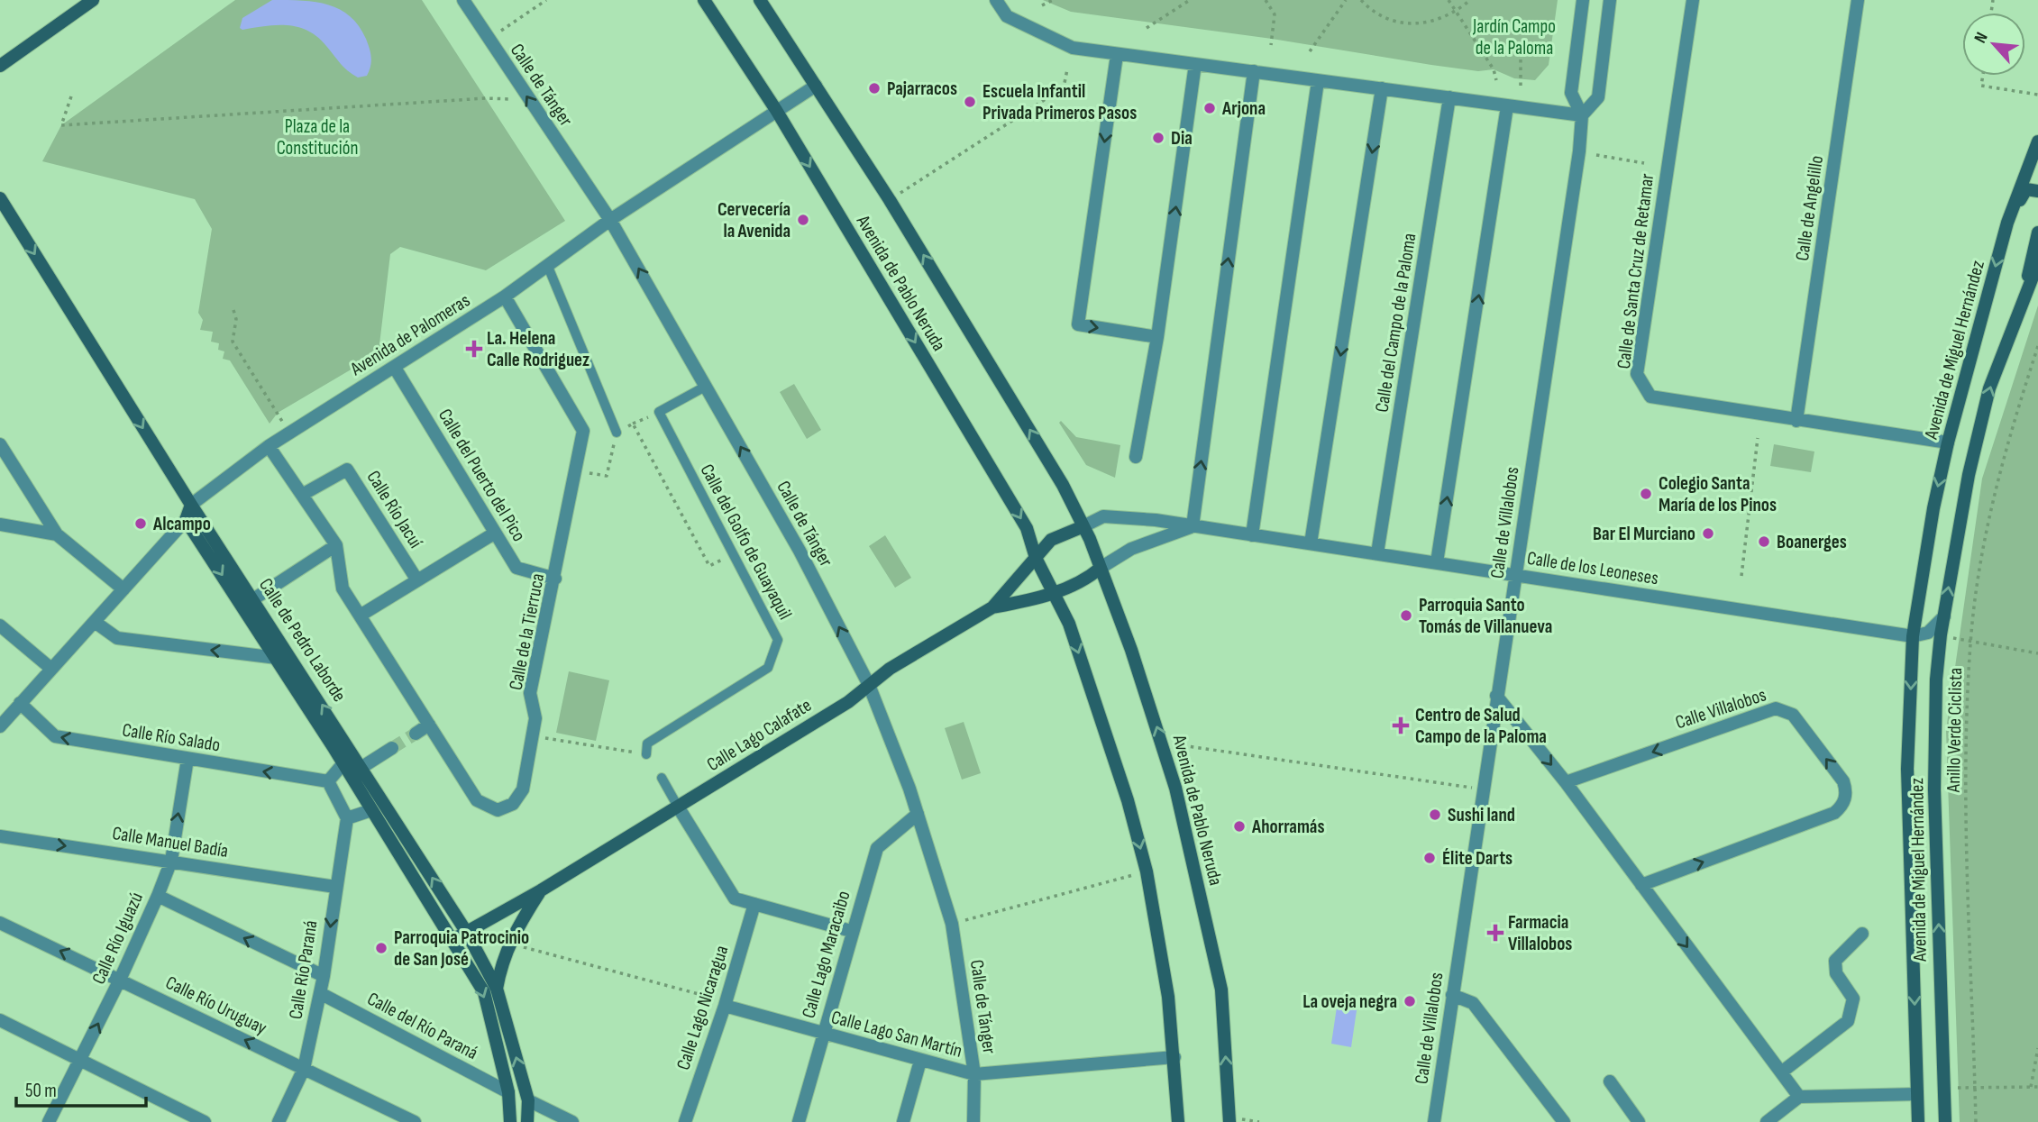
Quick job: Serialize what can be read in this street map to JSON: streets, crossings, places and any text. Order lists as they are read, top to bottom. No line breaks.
{"streets":{"street":["Calle de Tánger","Calle de Angelillo","Calle de Santa Cruz de Retamar","Avenida de Pablo Neruda","Calle del Campo de la Paloma","Avenida de Palomeras","Avenida de Miguel Hernández","Calle del Puerto del Pico","Calle Río Jacuí","Calle de Villalobos","Calle de los Leoneses","Calle de la Tierruca","Calle de Pedro Laborde","Calle Villalobos","Calle Lago Calafate","Calle Río Salado","Calle Manuel Badía","Calle Río Iguazú","Calle Lago Maracaibo","Calle Río Paraná","Calle Río Uruguay","Calle Lago Nicaragua","Calle del Río Paraná","Calle Lago San Martín"],"lane":["Calle del Golfo de Guayaquil"],"path":["Anillo Verde Ciclista"]},"crossings":[["Calle de Tánger","Avenida de Palomeras"],["Calle de Tánger","Calle del Golfo de Guayaquil"],["Calle de Tánger","Calle Lago Calafate"],["Calle de Tánger","Calle Lago Maracaibo"],["Calle de Tánger","Calle Lago San Martín"],["Calle de Angelillo","Calle de Santa Cruz de Retamar"],["Calle de Santa Cruz de Retamar","Avenida de Miguel Hernández"],["Avenida de Pablo Neruda","Avenida de Palomeras"],["Avenida de Pablo Neruda","Calle de los Leoneses"],["Avenida de Pablo Neruda","Calle Lago Calafate"],["Avenida de Pablo Neruda","Calle Lago San Martín"],["Calle del Campo de la Paloma","Calle de los Leoneses"],["Avenida de Palomeras","Calle del Puerto del Pico"],["Avenida de Palomeras","Calle de la Tierruca"],["Avenida de Palomeras","Calle de Pedro Laborde"],["Avenida de Miguel Hernández","Calle de los Leoneses"],["Calle del Puerto del Pico","Calle de la Tierruca"],["Calle Río Jacuí","Calle de la Tierruca"],["Calle de Villalobos","Calle de los Leoneses"],["Calle de los Leoneses","Calle Lago Calafate"],["Calle de Pedro Laborde","Calle Lago Calafate"],["Calle de Pedro Laborde","Calle del Río Paraná"],["Calle Río Salado","Calle Río Iguazú"],["Calle Manuel Badía","Calle Río Iguazú"],["Calle Manuel Badía","Calle Río Paraná"],["Calle Río Iguazú","Calle Río Uruguay"],["Calle Lago Maracaibo","Calle Lago San Martín"],["Calle Río Paraná","Calle Río Uruguay"],["Calle Río Paraná","Calle del Río Paraná"],["Calle Lago Nicaragua","Calle Lago San Martín"]],"one_way":["Calle de Tánger","Calle Manuel Badía","Calle Río Iguazú"],"parks":["Jardín Campo de la Paloma","Plaza de la Constitución"],"places":{"other":["Pajarracos","Escuela Infantil Privada Primeros Pasos","Arjona","Dia","Cervecería la Avenida","Colegio Santa María de los Pinos","Alcampo","Bar El Murciano","Boanerges","Parroquia Santo Tomás de Villanueva","Sushi land","Ahorramás","Élite Darts","Parroquia Patrocinio de San José","La oveja negra"],"health":["La. Helena Calle Rodriguez","Centro de Salud Campo de la Paloma","Farmacia Villalobos"]},"scale_bar":"50 m","north":"top left"}
